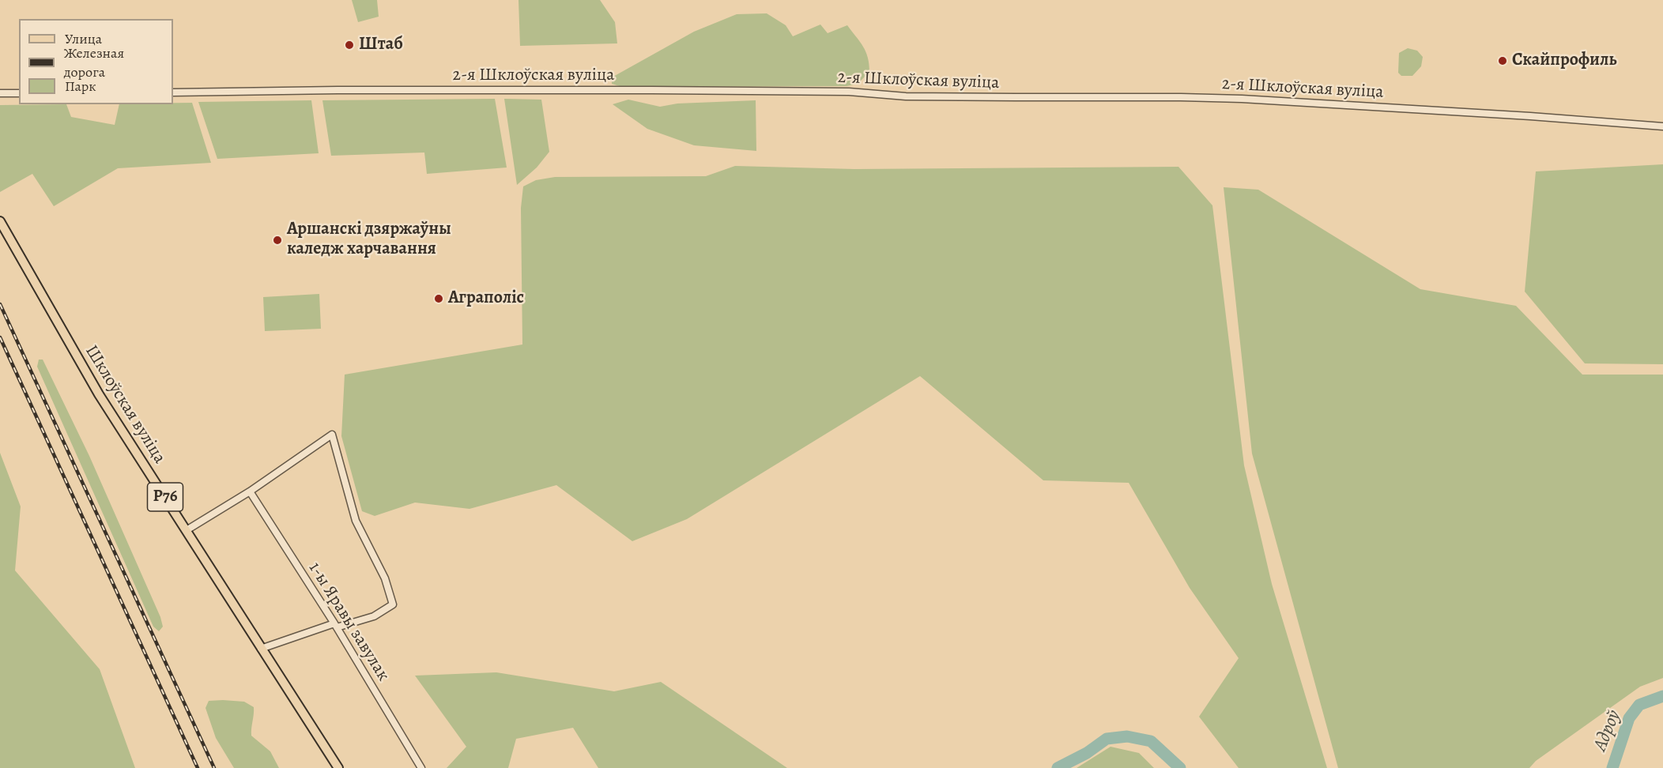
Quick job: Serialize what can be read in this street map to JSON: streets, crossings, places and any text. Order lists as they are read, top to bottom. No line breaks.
{"streets":{"main road":["Шклоўская вуліца","Р76"],"street":["2-я Шклоўская вуліца","1-ы Яравы завулак"]},"water":["Адроў"],"places":["Штаб","Скайпрофиль","Аршанскі дзяржаўны каледж харчавання","Аграполіс"],"legend":["Улица","Железная дорога","Парк"]}
